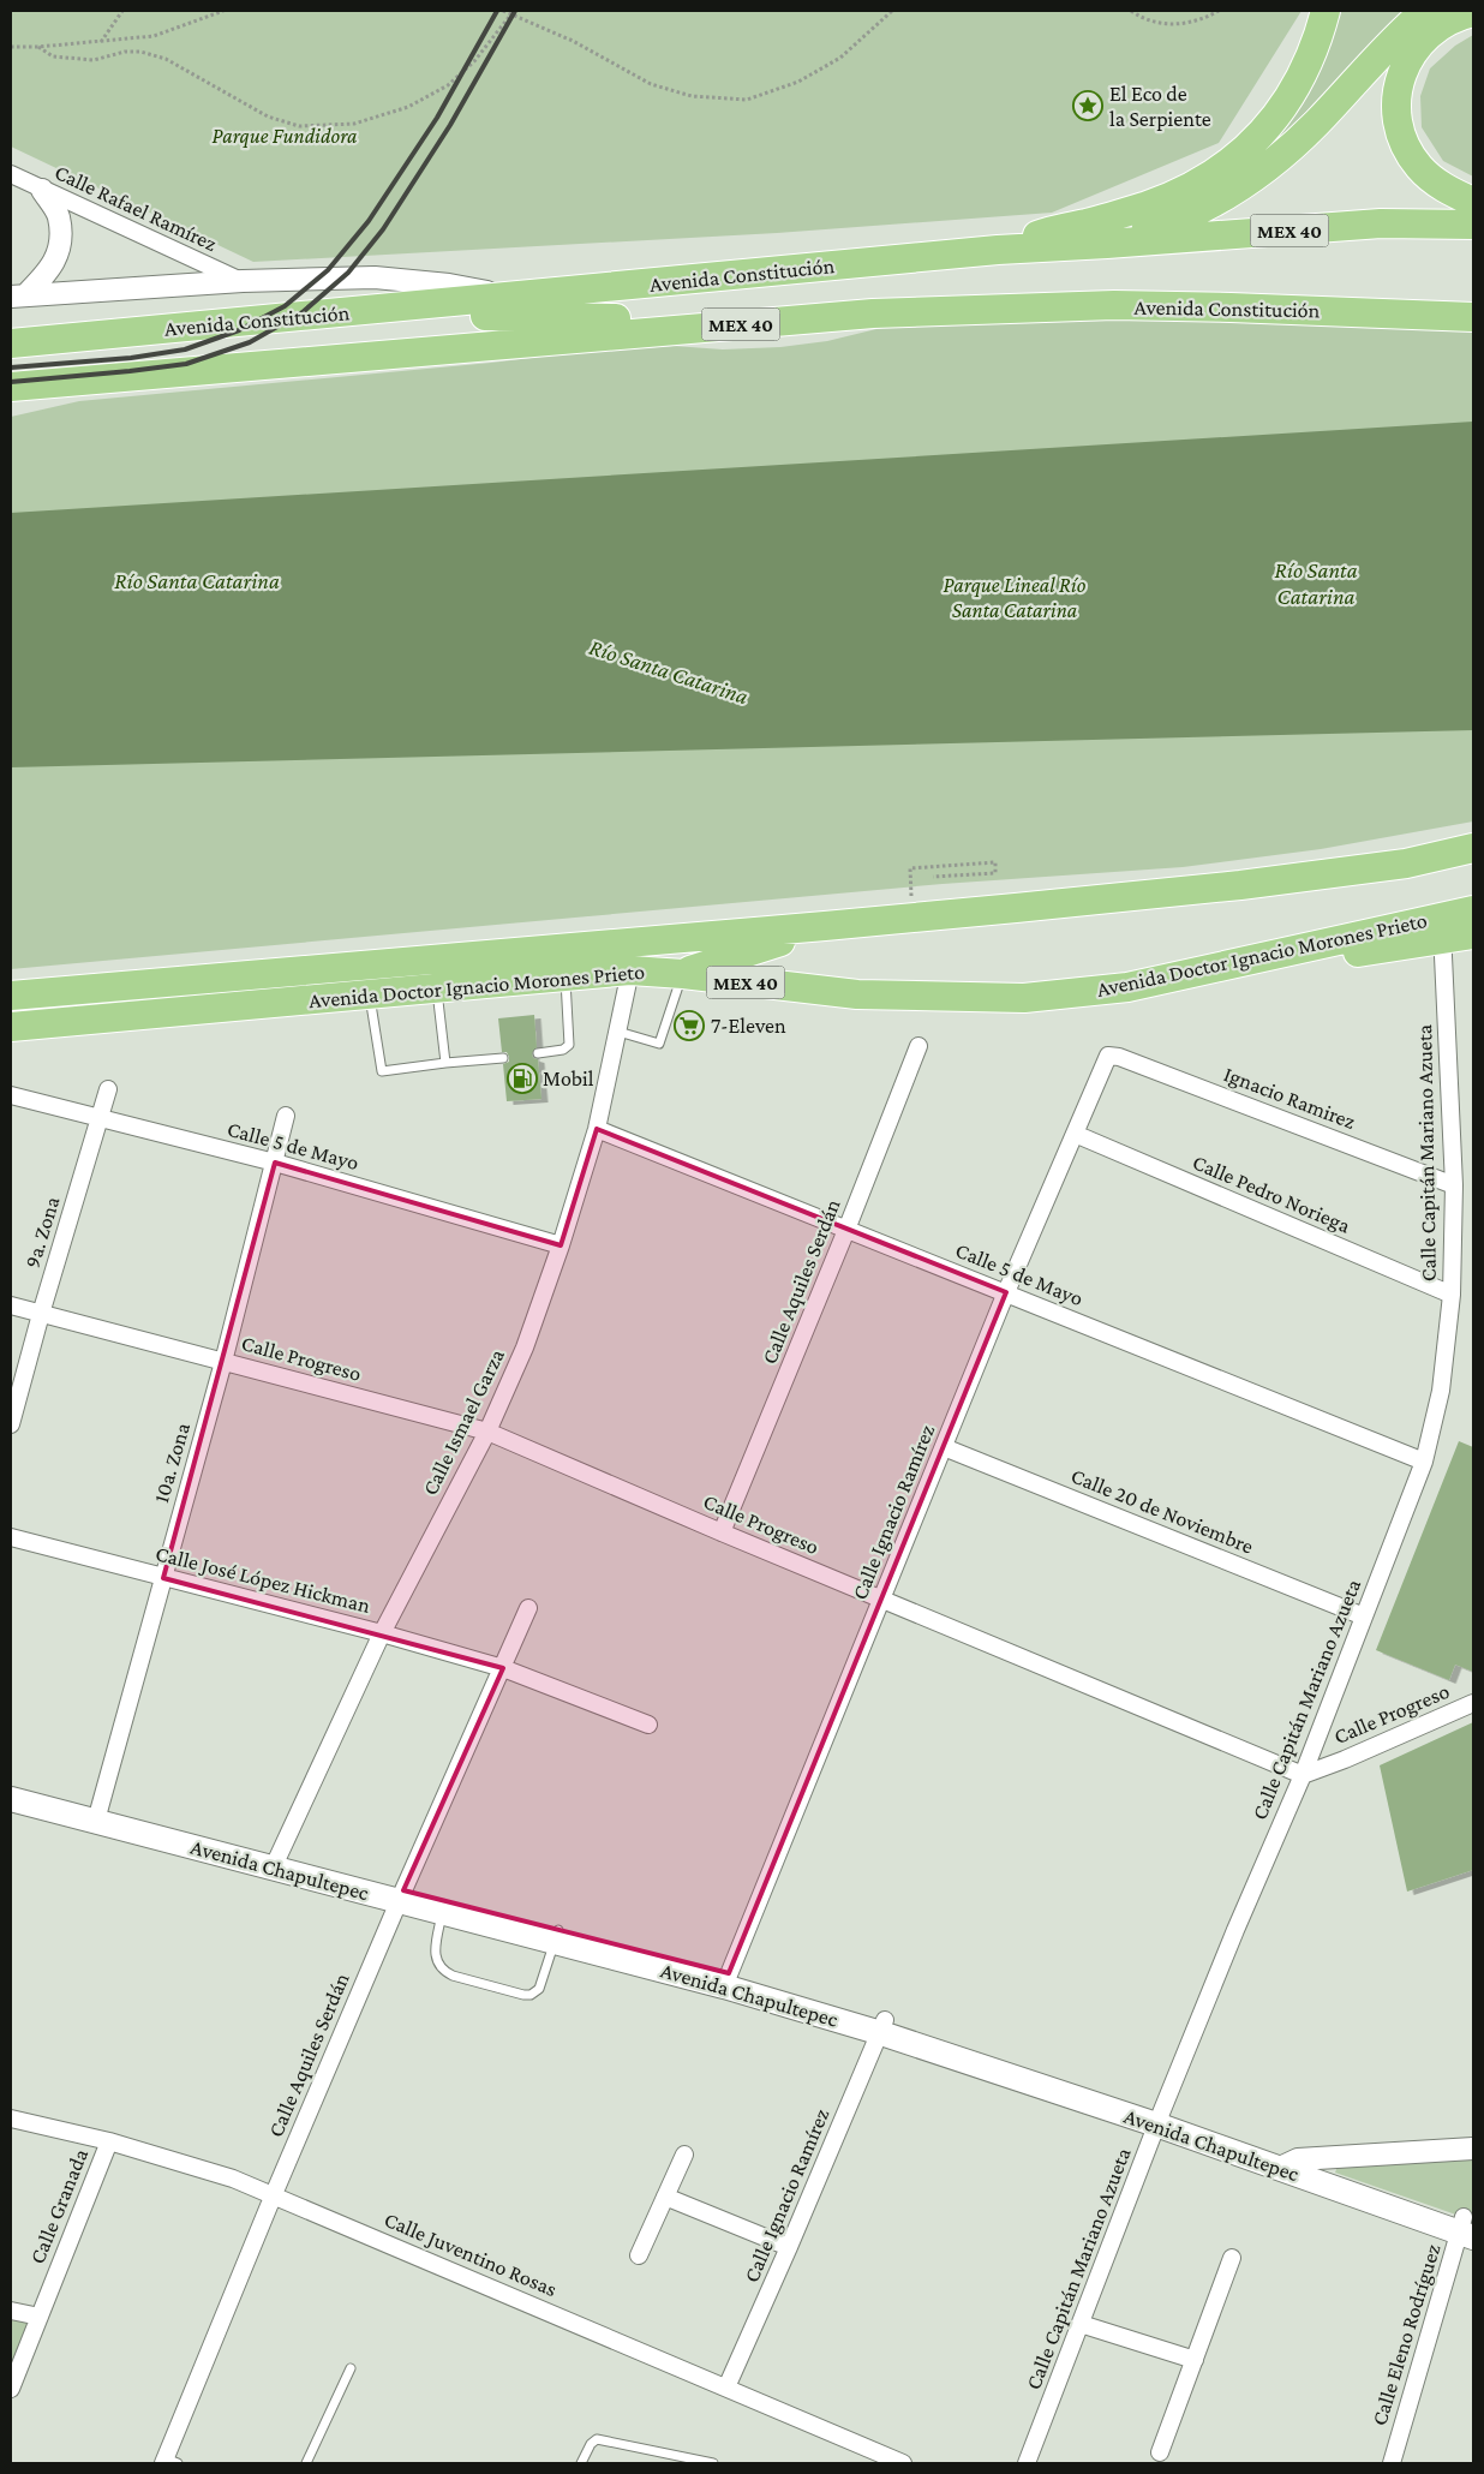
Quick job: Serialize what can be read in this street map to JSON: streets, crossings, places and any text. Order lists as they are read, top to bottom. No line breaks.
{"streets":{"highway":["MEX 40","Avenida Constitución","Avenida Doctor Ignacio Morones Prieto"],"main road":["Avenida Chapultepec"],"street":["Calle Rafael Ramírez","Ignacio Ramirez","Calle 5 de Mayo","Calle Capitán Mariano Azueta","Calle Pedro Noriega","9a. Zona","Calle Aquiles Serdán","Calle Progreso","Calle Ismael Garza","10a. Zona","Calle 20 de Noviembre","Calle Ignacio Ramírez","Calle José López Hickman","Calle Granada","Calle Juventino Rosas","Calle Eleno Rodríguez"]},"crossings":[["Avenida Doctor Ignacio Morones Prieto","Calle Capitán Mariano Azueta"],["Avenida Doctor Ignacio Morones Prieto","Calle Ismael Garza"],["Ignacio Ramirez","Calle Capitán Mariano Azueta"],["Ignacio Ramirez","Calle Ignacio Ramírez"],["Calle 5 de Mayo","Calle Capitán Mariano Azueta"],["Calle 5 de Mayo","9a. Zona"],["Calle 5 de Mayo","Calle Aquiles Serdán"],["Calle 5 de Mayo","Calle Ismael Garza"],["Calle 5 de Mayo","10a. Zona"],["Calle 5 de Mayo","Calle Ignacio Ramírez"],["Calle Capitán Mariano Azueta","Calle Pedro Noriega"],["Calle Capitán Mariano Azueta","Calle Progreso"],["Calle Capitán Mariano Azueta","Calle 20 de Noviembre"],["Calle Capitán Mariano Azueta","Avenida Chapultepec"],["Calle Pedro Noriega","Calle Ignacio Ramírez"],["9a. Zona","Calle Progreso"],["Calle Aquiles Serdán","Calle Progreso"],["Calle Aquiles Serdán","Calle José López Hickman"],["Calle Aquiles Serdán","Avenida Chapultepec"],["Calle Aquiles Serdán","Calle Juventino Rosas"],["Calle Progreso","Calle Ismael Garza"],["Calle Progreso","10a. Zona"],["Calle Progreso","Calle Ignacio Ramírez"],["Calle Ismael Garza","Calle José López Hickman"],["Calle Ismael Garza","Avenida Chapultepec"],["10a. Zona","Calle José López Hickman"],["10a. Zona","Avenida Chapultepec"],["Calle 20 de Noviembre","Calle Ignacio Ramírez"],["Calle Ignacio Ramírez","Avenida Chapultepec"],["Calle Ignacio Ramírez","Calle Juventino Rosas"],["Avenida Chapultepec","Calle Eleno Rodríguez"],["Calle Granada","Calle Juventino Rosas"]],"water":["Río Santa Catarina"],"parks":["Parque Fundidora","Parque Lineal Río Santa Catarina"],"places":{"place":["El Eco de la Serpiente"],"supermarket":["7-Eleven"],"fuel station":["Mobil"]}}
